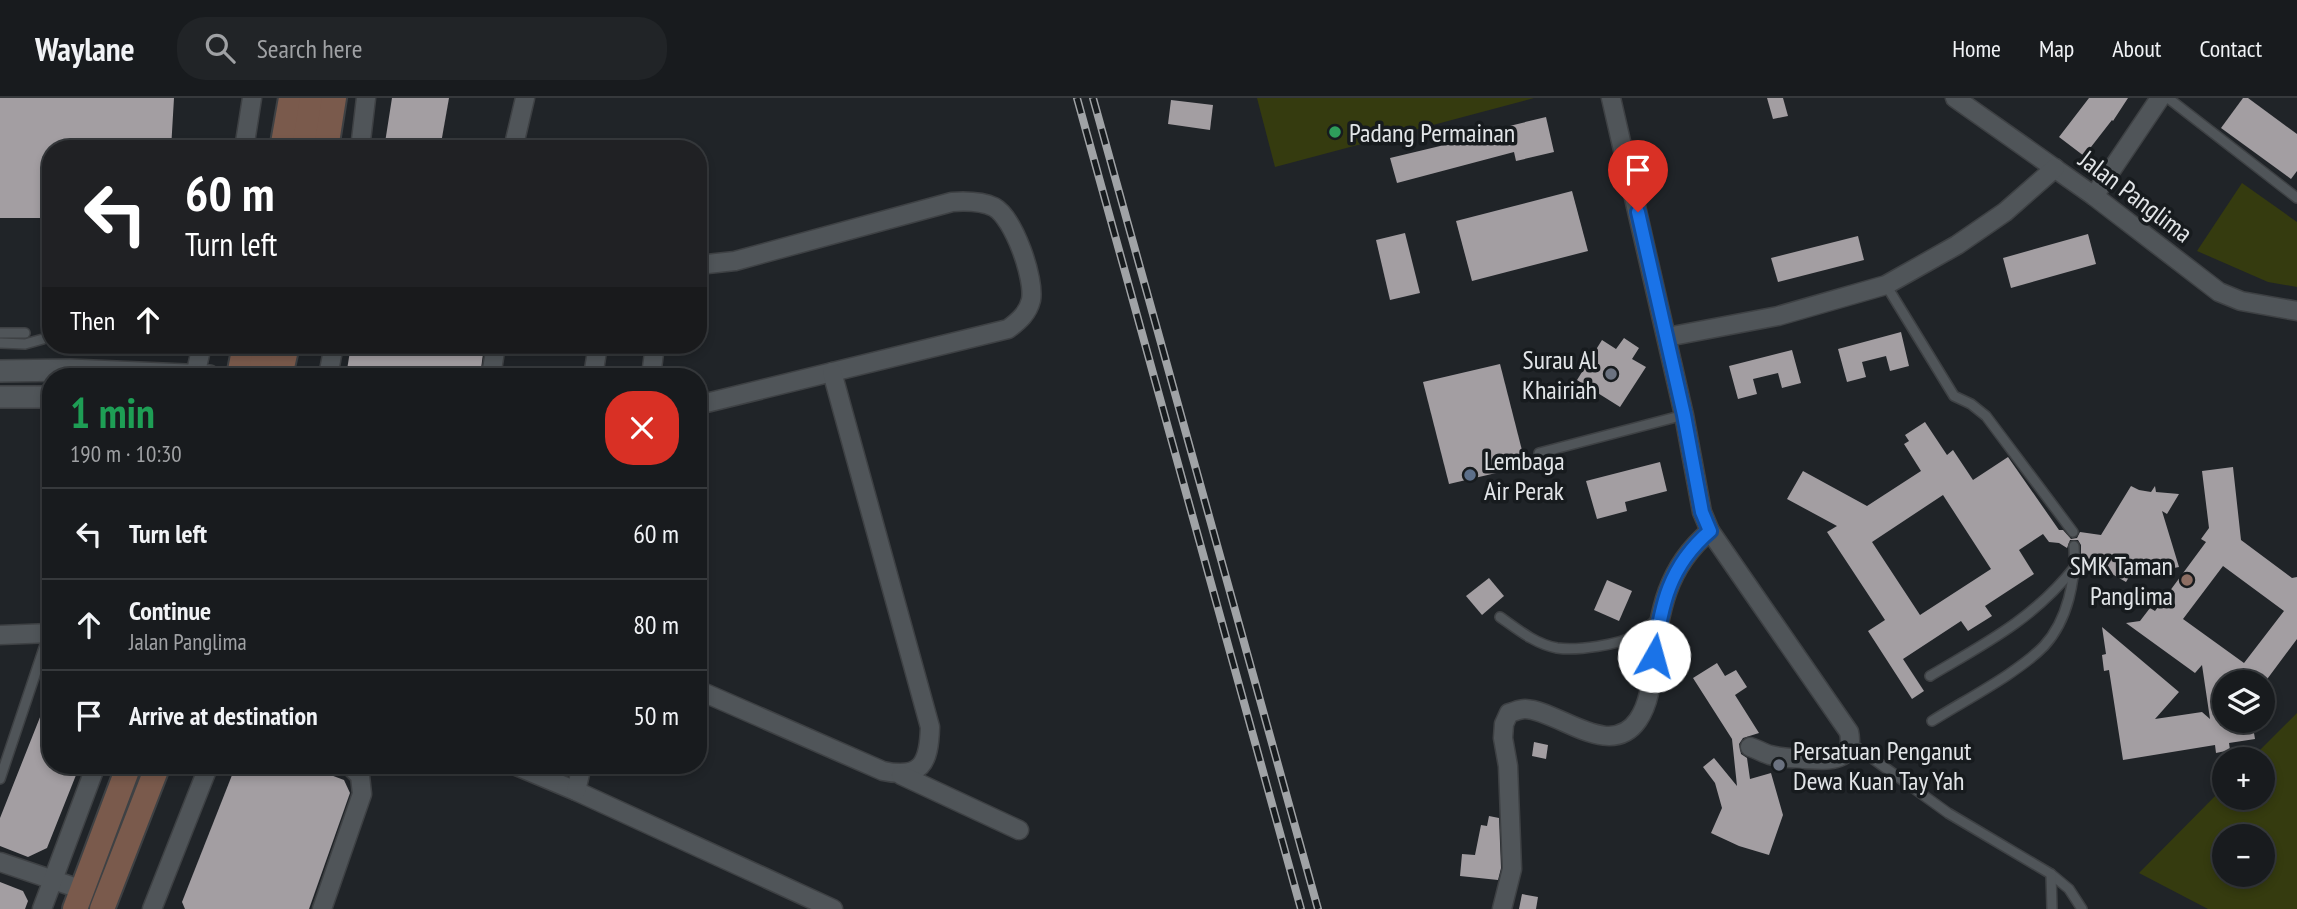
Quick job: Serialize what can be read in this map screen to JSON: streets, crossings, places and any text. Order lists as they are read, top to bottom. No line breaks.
{"streets":{"street":["Jalan Panglima"]},"places":["Padang Permainan","Surau Al Khairiah","Lembaga Air Perak","SMK Taman Panglima","Persatuan Penganut Dewa Kuan Tay Yah"],"page":{"header":"Waylane","search":"Search here","nav":["Home","Map","About","Contact"],"turn":["60 m","Turn left"],"then":"Then","heading":["1 min","190 m · 10:30"],"list":[{"name":"Turn left","value":"60 m"},{"name":"Continue","note":"Jalan Panglima","value":"80 m"},{"name":"Arrive at destination","value":"50 m"}],"map_buttons":["+","−"]}}
